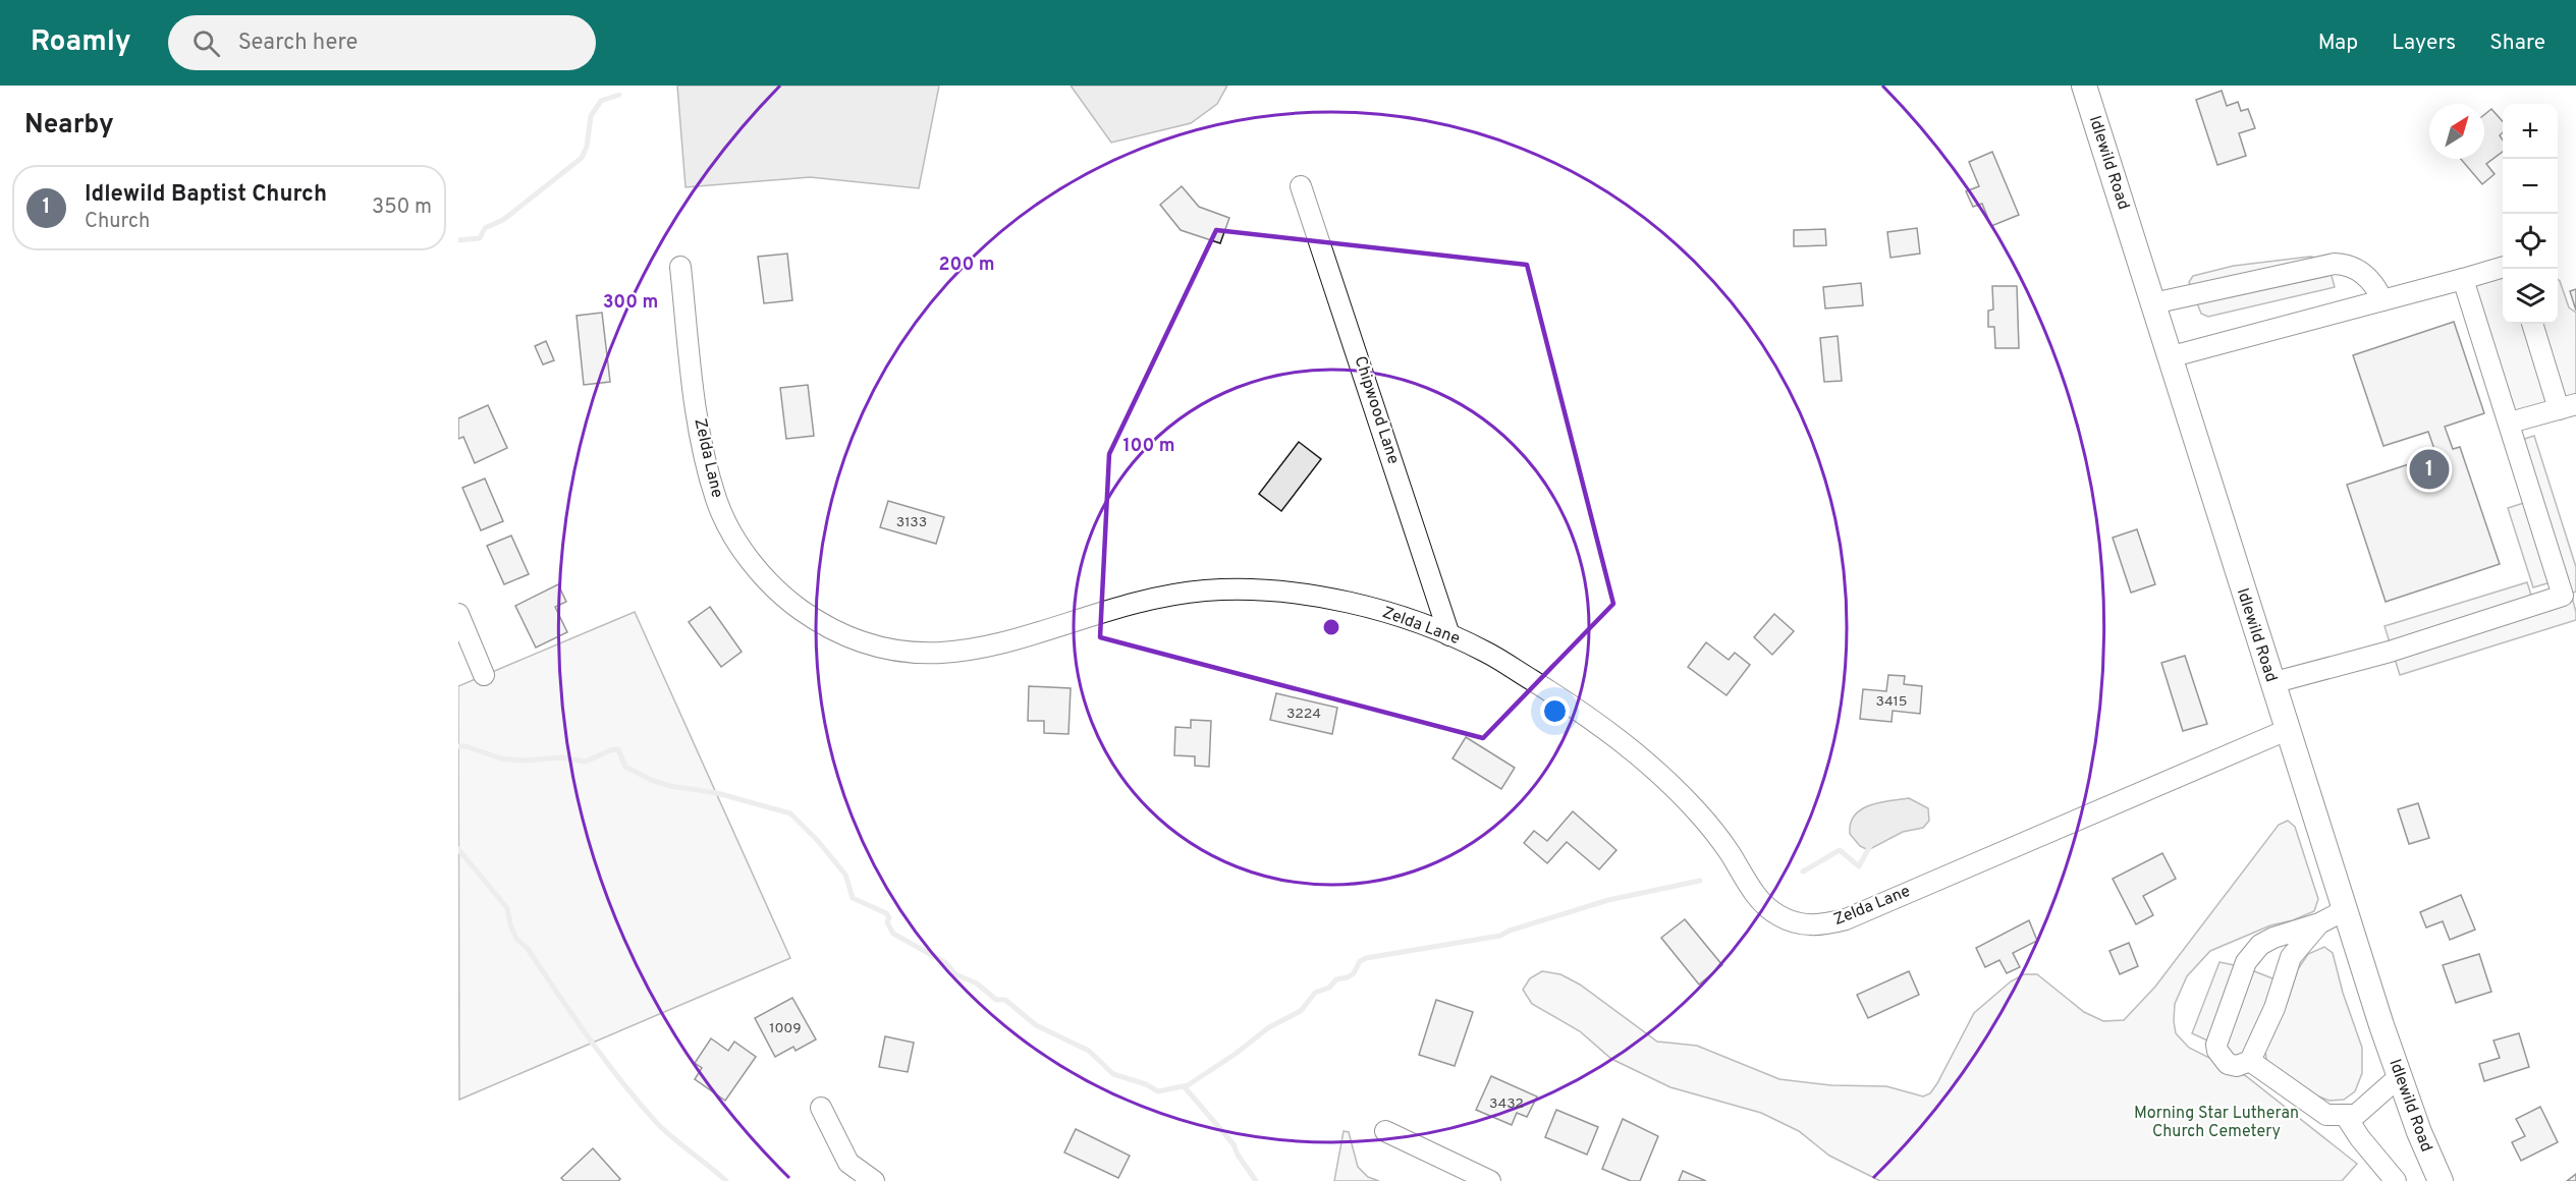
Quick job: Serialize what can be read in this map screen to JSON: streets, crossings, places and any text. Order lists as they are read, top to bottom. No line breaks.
{"streets":{"main road":["Idlewild Road"],"street":["Chipwood Lane","Zelda Lane"]},"crossings":[["Idlewild Road","Zelda Lane"],["Chipwood Lane","Zelda Lane"]],"parks":["Morning Star Lutheran Church Cemetery"],"house_numbers":["3133","3415","3224","1009","3432"],"north":"top right","page":{"header":"Roamly","search":"Search here","nav":["Map","Layers","Share"],"heading":"Nearby","map_buttons":["+","−"],"list":[{"mark":"1","name":"Idlewild Baptist Church","note":"Church","value":"350 m"}],"pins":"1"},"rings":["200 m","300 m","100 m"]}
